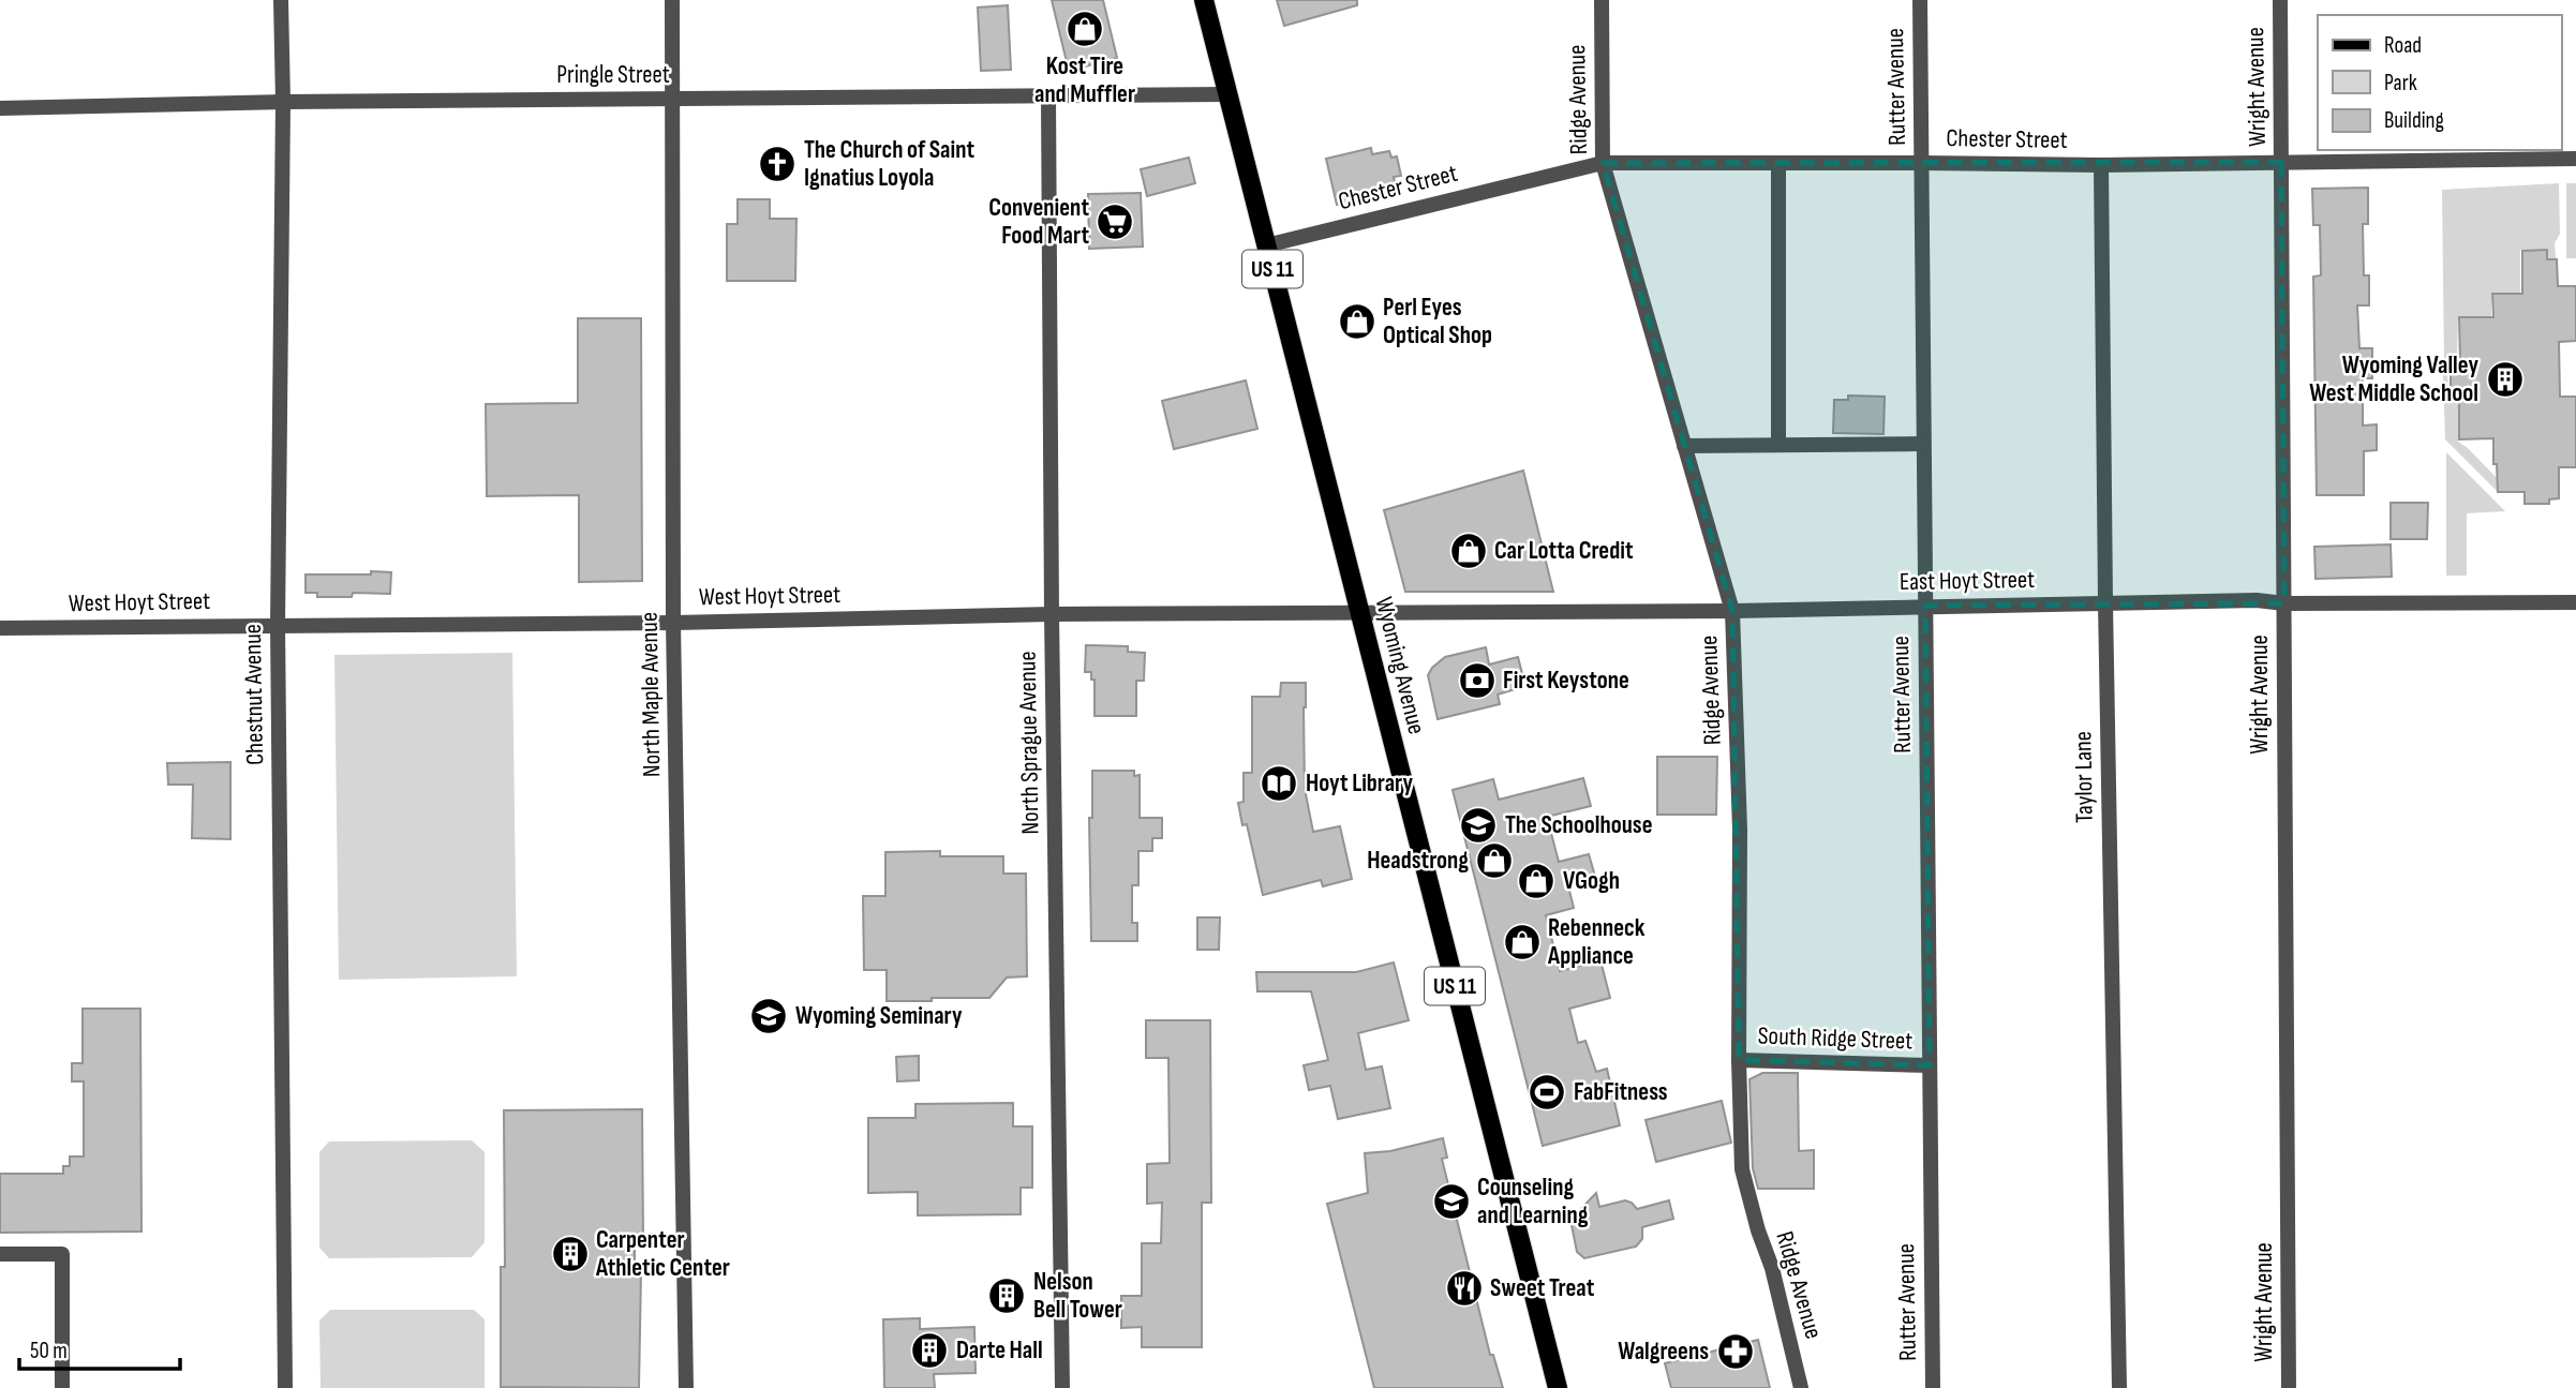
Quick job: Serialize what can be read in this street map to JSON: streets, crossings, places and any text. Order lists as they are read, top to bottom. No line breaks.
{"streets":{"main road":["US 11","Wyoming Avenue"],"street":["Pringle Street","Rutter Avenue","Wright Avenue","Ridge Avenue","Chester Street","East Hoyt Street","West Hoyt Street","Chestnut Avenue","North Maple Avenue","North Sprague Avenue","Taylor Lane","South Ridge Street"]},"crossings":[["Pringle Street","Wyoming Avenue"],["Pringle Street","Chestnut Avenue"],["Pringle Street","North Maple Avenue"],["Pringle Street","North Sprague Avenue"],["Rutter Avenue","Chester Street"],["Rutter Avenue","East Hoyt Street"],["Rutter Avenue","South Ridge Street"],["Wright Avenue","Chester Street"],["Wright Avenue","East Hoyt Street"],["Ridge Avenue","Chester Street"],["Ridge Avenue","East Hoyt Street"],["Ridge Avenue","South Ridge Street"],["Chester Street","Wyoming Avenue"],["Chester Street","Taylor Lane"],["East Hoyt Street","West Hoyt Street"],["East Hoyt Street","Wyoming Avenue"],["East Hoyt Street","Taylor Lane"],["West Hoyt Street","Wyoming Avenue"],["West Hoyt Street","Chestnut Avenue"],["West Hoyt Street","North Maple Avenue"],["West Hoyt Street","North Sprague Avenue"]],"places":{"shop":["Kost Tire and Muffler","Perl Eyes Optical Shop","Car Lotta Credit","Headstrong","VGogh","Rebenneck Appliance"],"church":["The Church of Saint Ignatius Loyola"],"supermarket":["Convenient Food Mart"],"building":["Wyoming Valley West Middle School","Carpenter Athletic Center","Nelson Bell Tower","Darte Hall"],"bank":["First Keystone"],"library":["Hoyt Library"],"school or university":["The Schoolhouse","Wyoming Seminary","Counseling and Learning"],"sports":["FabFitness"],"restaurant":["Sweet Treat"],"pharmacy":["Walgreens"]},"legend":["Road","Park","Building"],"scale_bar":"50 m"}
